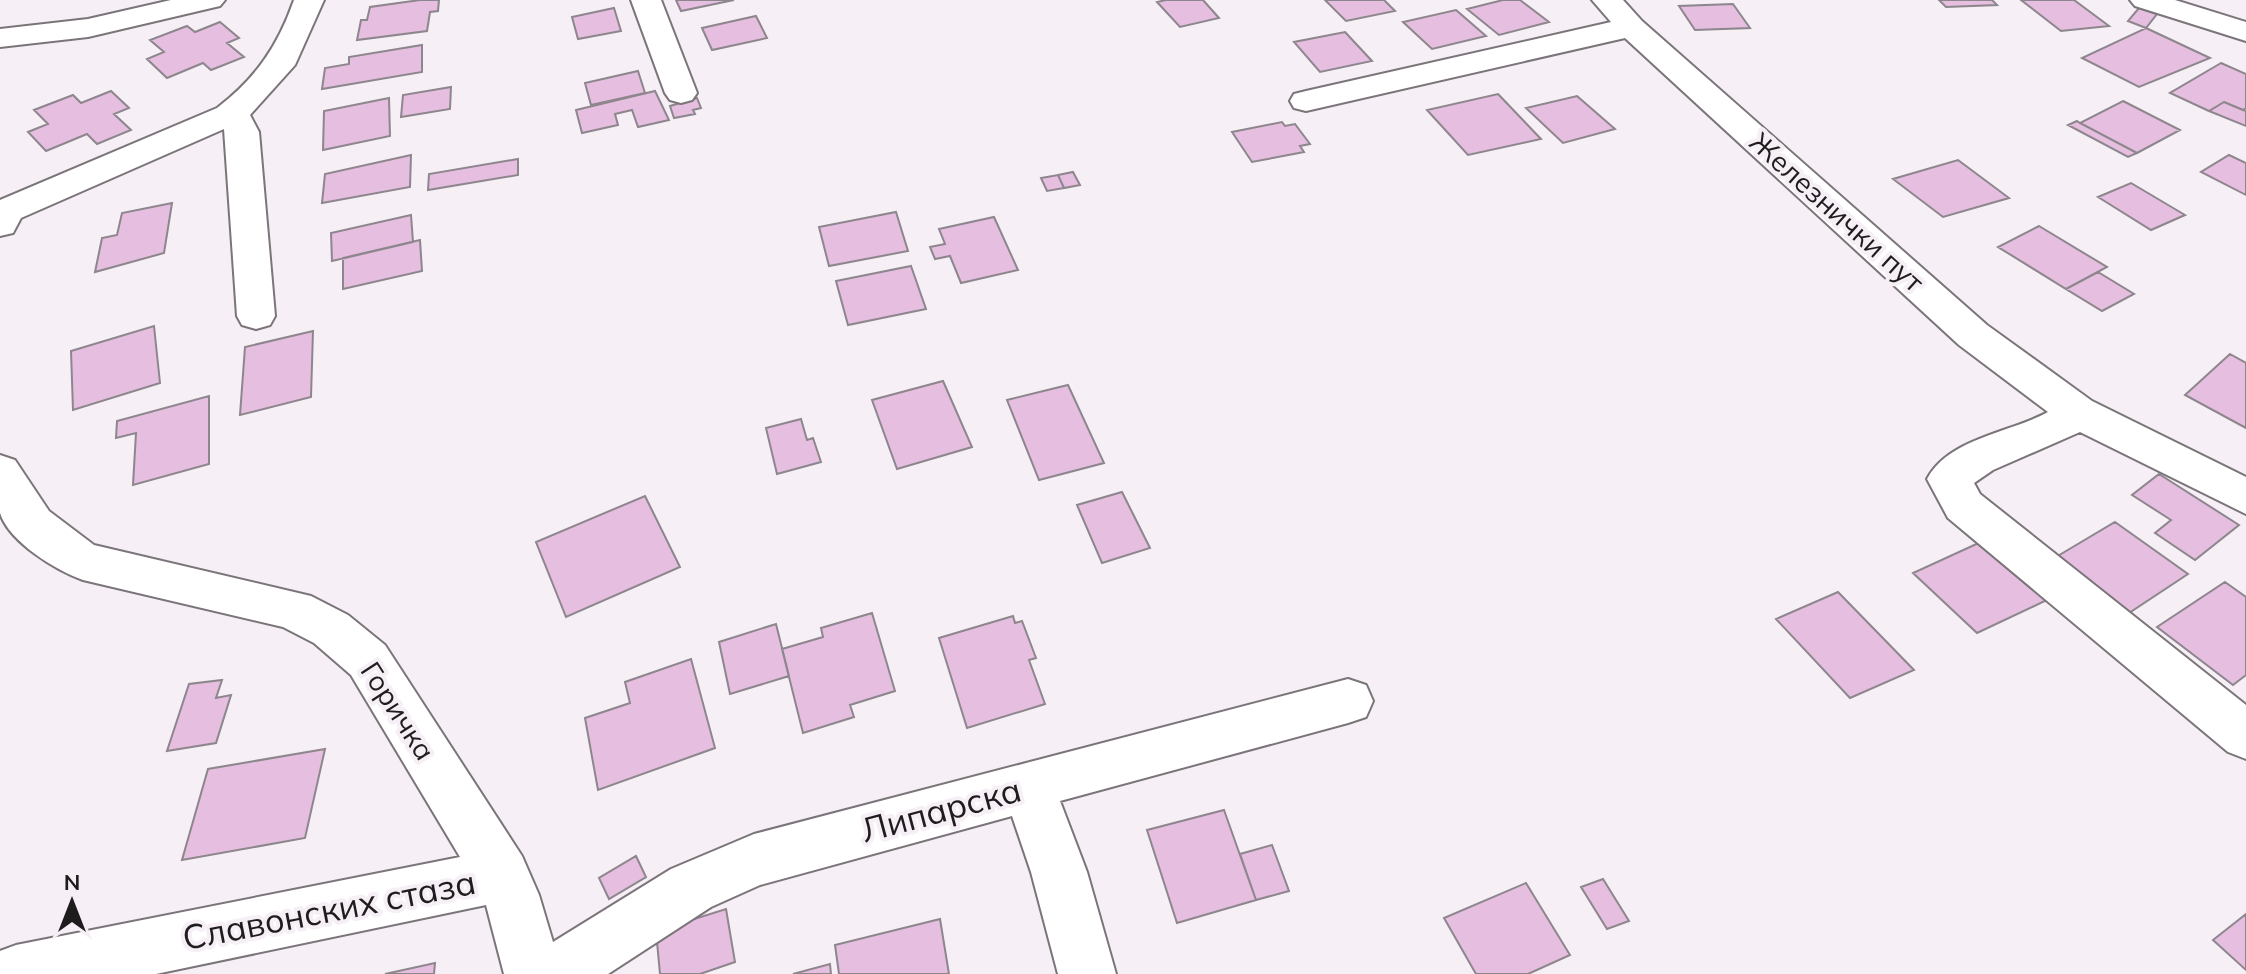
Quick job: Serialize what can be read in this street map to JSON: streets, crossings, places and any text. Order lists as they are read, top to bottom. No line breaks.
{"streets":{"street":["Железнички пут","Горичка","Липарска","Славонских стаза"]},"crossings":[["Горичка","Славонских стаза"]],"north":"top"}
